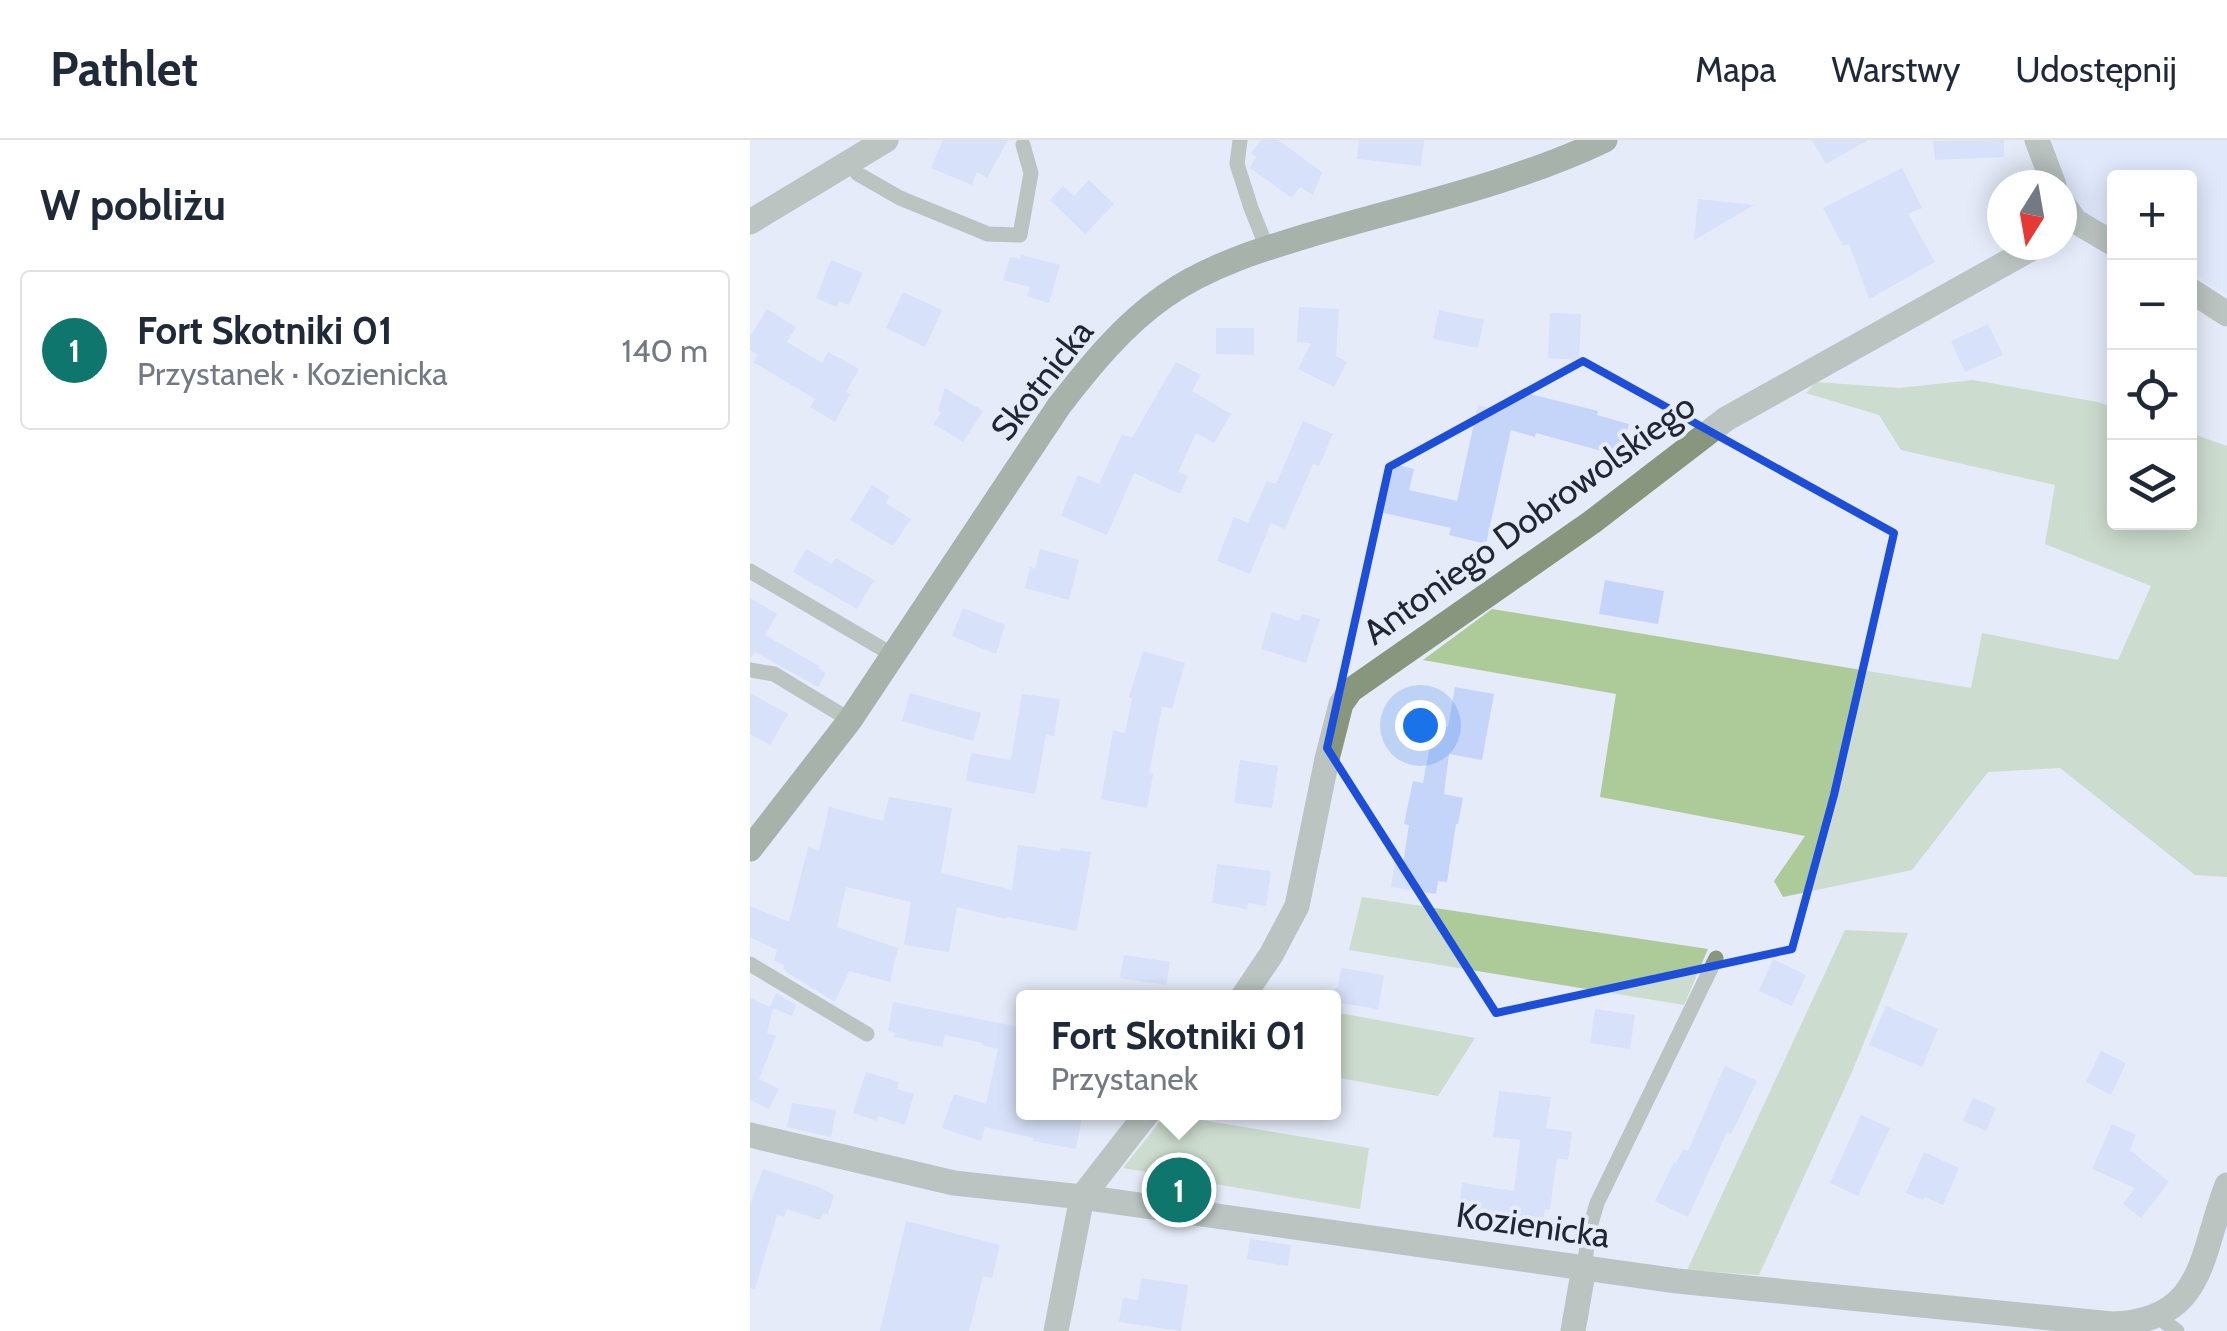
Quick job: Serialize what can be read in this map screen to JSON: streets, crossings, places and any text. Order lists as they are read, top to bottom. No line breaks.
{"streets":{"main road":["Skotnicka"],"street":["Antoniego Dobrowolskiego","Kozienicka"]},"north":"bottom","page":{"header":"Pathlet","nav":["Mapa","Warstwy","Udostępnij"],"heading":"W pobliżu","map_buttons":["+","−"],"list":[{"mark":"1","name":"Fort Skotniki 01","note":"Przystanek · Kozienicka","value":"140 m"}],"popup":["Fort Skotniki 01","Przystanek"],"pins":"1"}}
